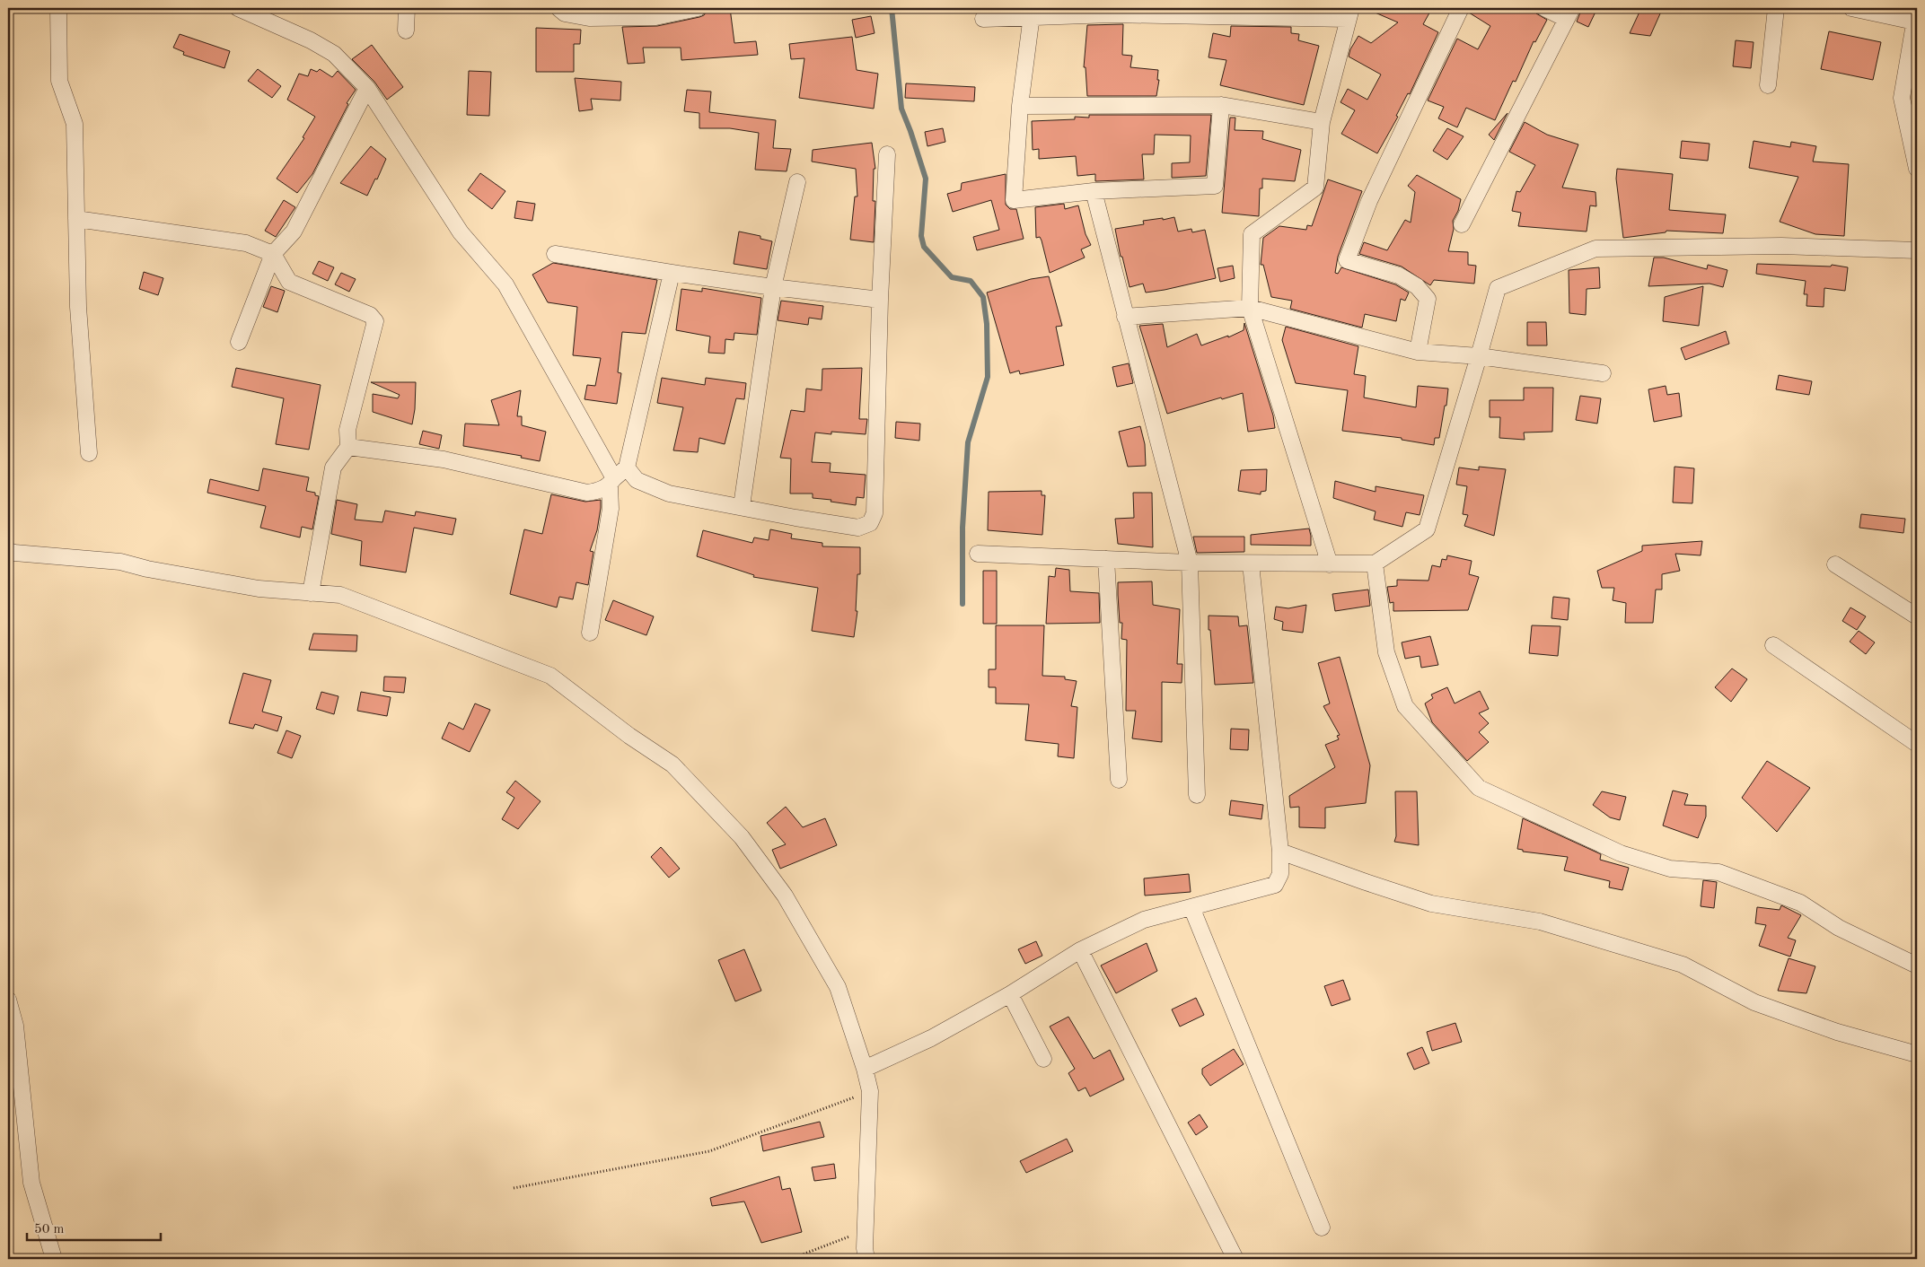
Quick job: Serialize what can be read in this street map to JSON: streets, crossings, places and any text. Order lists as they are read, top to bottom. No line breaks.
{"scale_bar":"50 m"}
